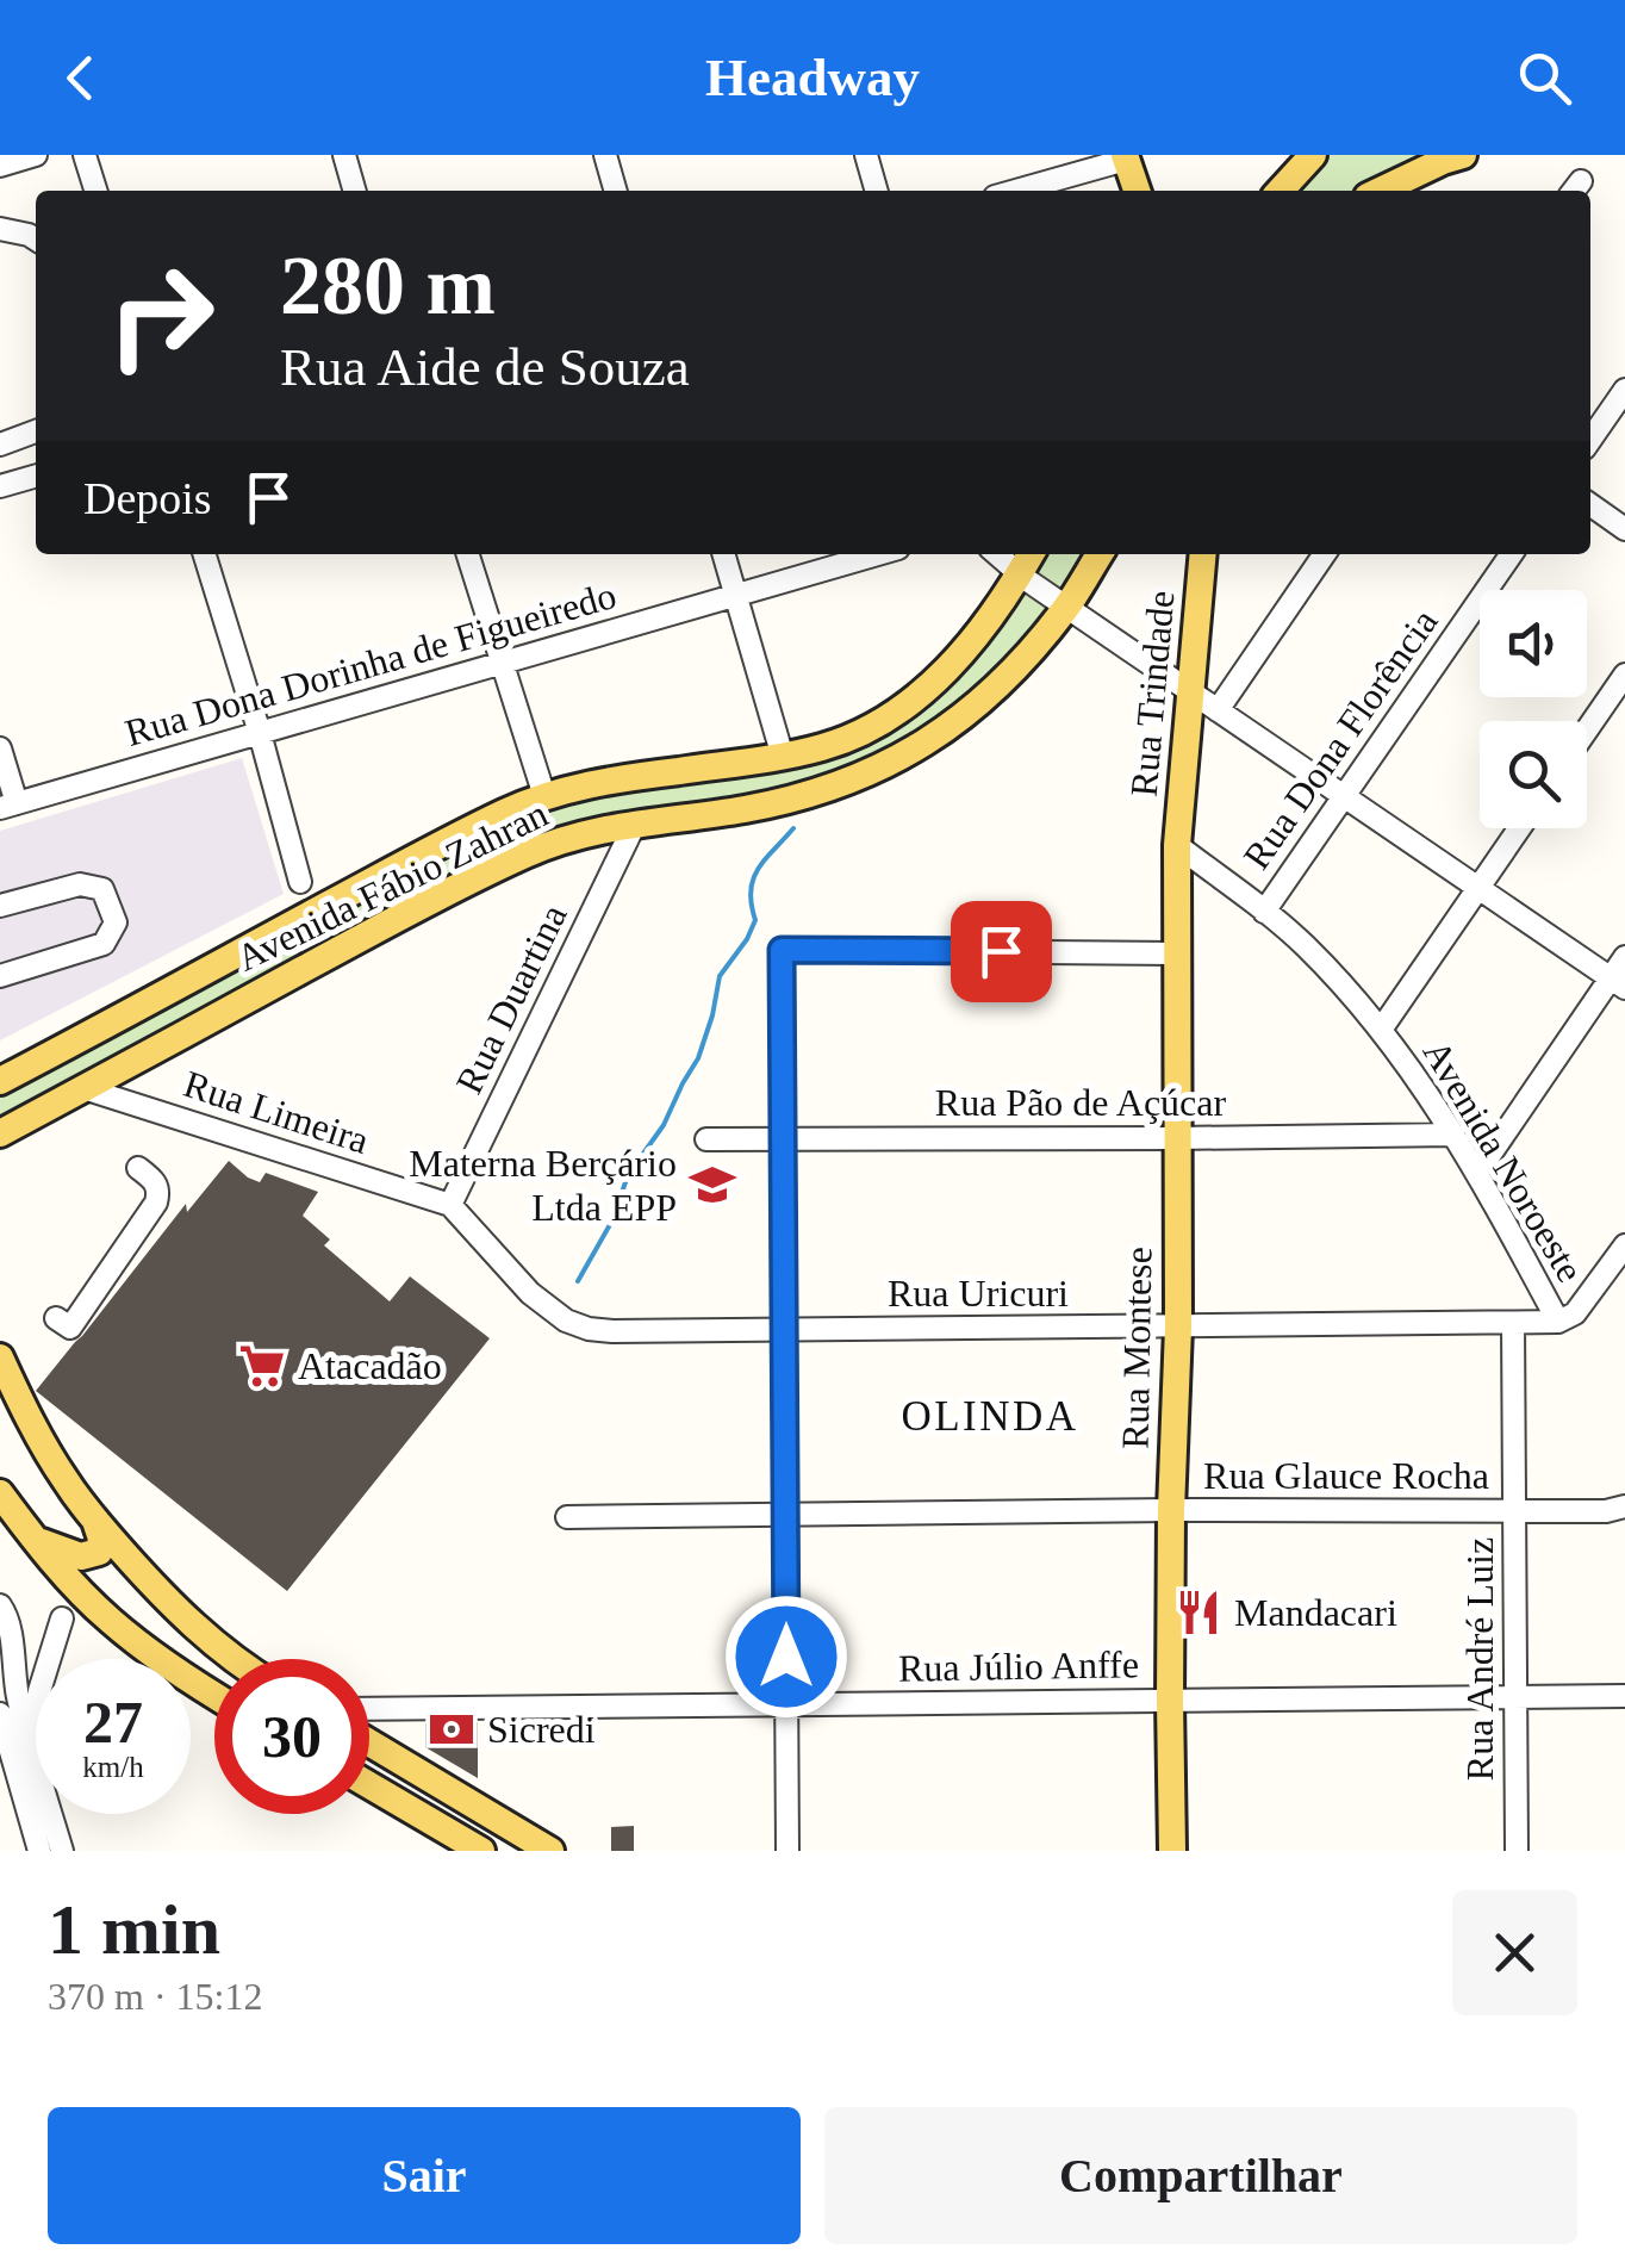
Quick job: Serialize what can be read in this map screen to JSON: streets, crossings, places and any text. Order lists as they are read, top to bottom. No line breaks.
{"streets":{"main road":["Rua Trindade","Avenida Fábio Zahran","Rua Montese"],"street":["Rua Dona Dorinha de Figueiredo","Rua Dona Florência","Rua Duartina","Rua Pão de Açúcar","Rua Limeira","Avenida Noroeste","Rua Uricuri","Rua Glauce Rocha","Rua André Luiz","Rua Júlio Anffe"]},"crossings":[["Rua Trindade","Avenida Noroeste"],["Rua Trindade","Rua Montese"],["Rua Dona Florência","Avenida Noroeste"],["Avenida Fábio Zahran","Rua Duartina"],["Avenida Fábio Zahran","Rua Limeira"],["Rua Duartina","Rua Limeira"],["Rua Pão de Açúcar","Avenida Noroeste"],["Rua Pão de Açúcar","Rua Montese"],["Rua Limeira","Rua Uricuri"],["Avenida Noroeste","Rua Uricuri"],["Avenida Noroeste","Rua Montese"],["Rua Uricuri","Rua Montese"],["Rua Uricuri","Rua André Luiz"],["Rua Montese","Rua Glauce Rocha"],["Rua Montese","Rua Júlio Anffe"],["Rua Glauce Rocha","Rua André Luiz"],["Rua André Luiz","Rua Júlio Anffe"]],"districts":["OLINDA"],"places":{"school or university":["Materna Berçário Ltda EPP"],"supermarket":["Atacadão"],"restaurant":["Mandacari"],"bank":["Sicredi"]},"page":{"header":"Headway","turn":["280 m","Rua Aide de Souza"],"then":"Depois","speed":"27 km/h","limit":"30","heading":["1 min","370 m · 15:12"],"buttons":["Sair","Compartilhar"]}}
